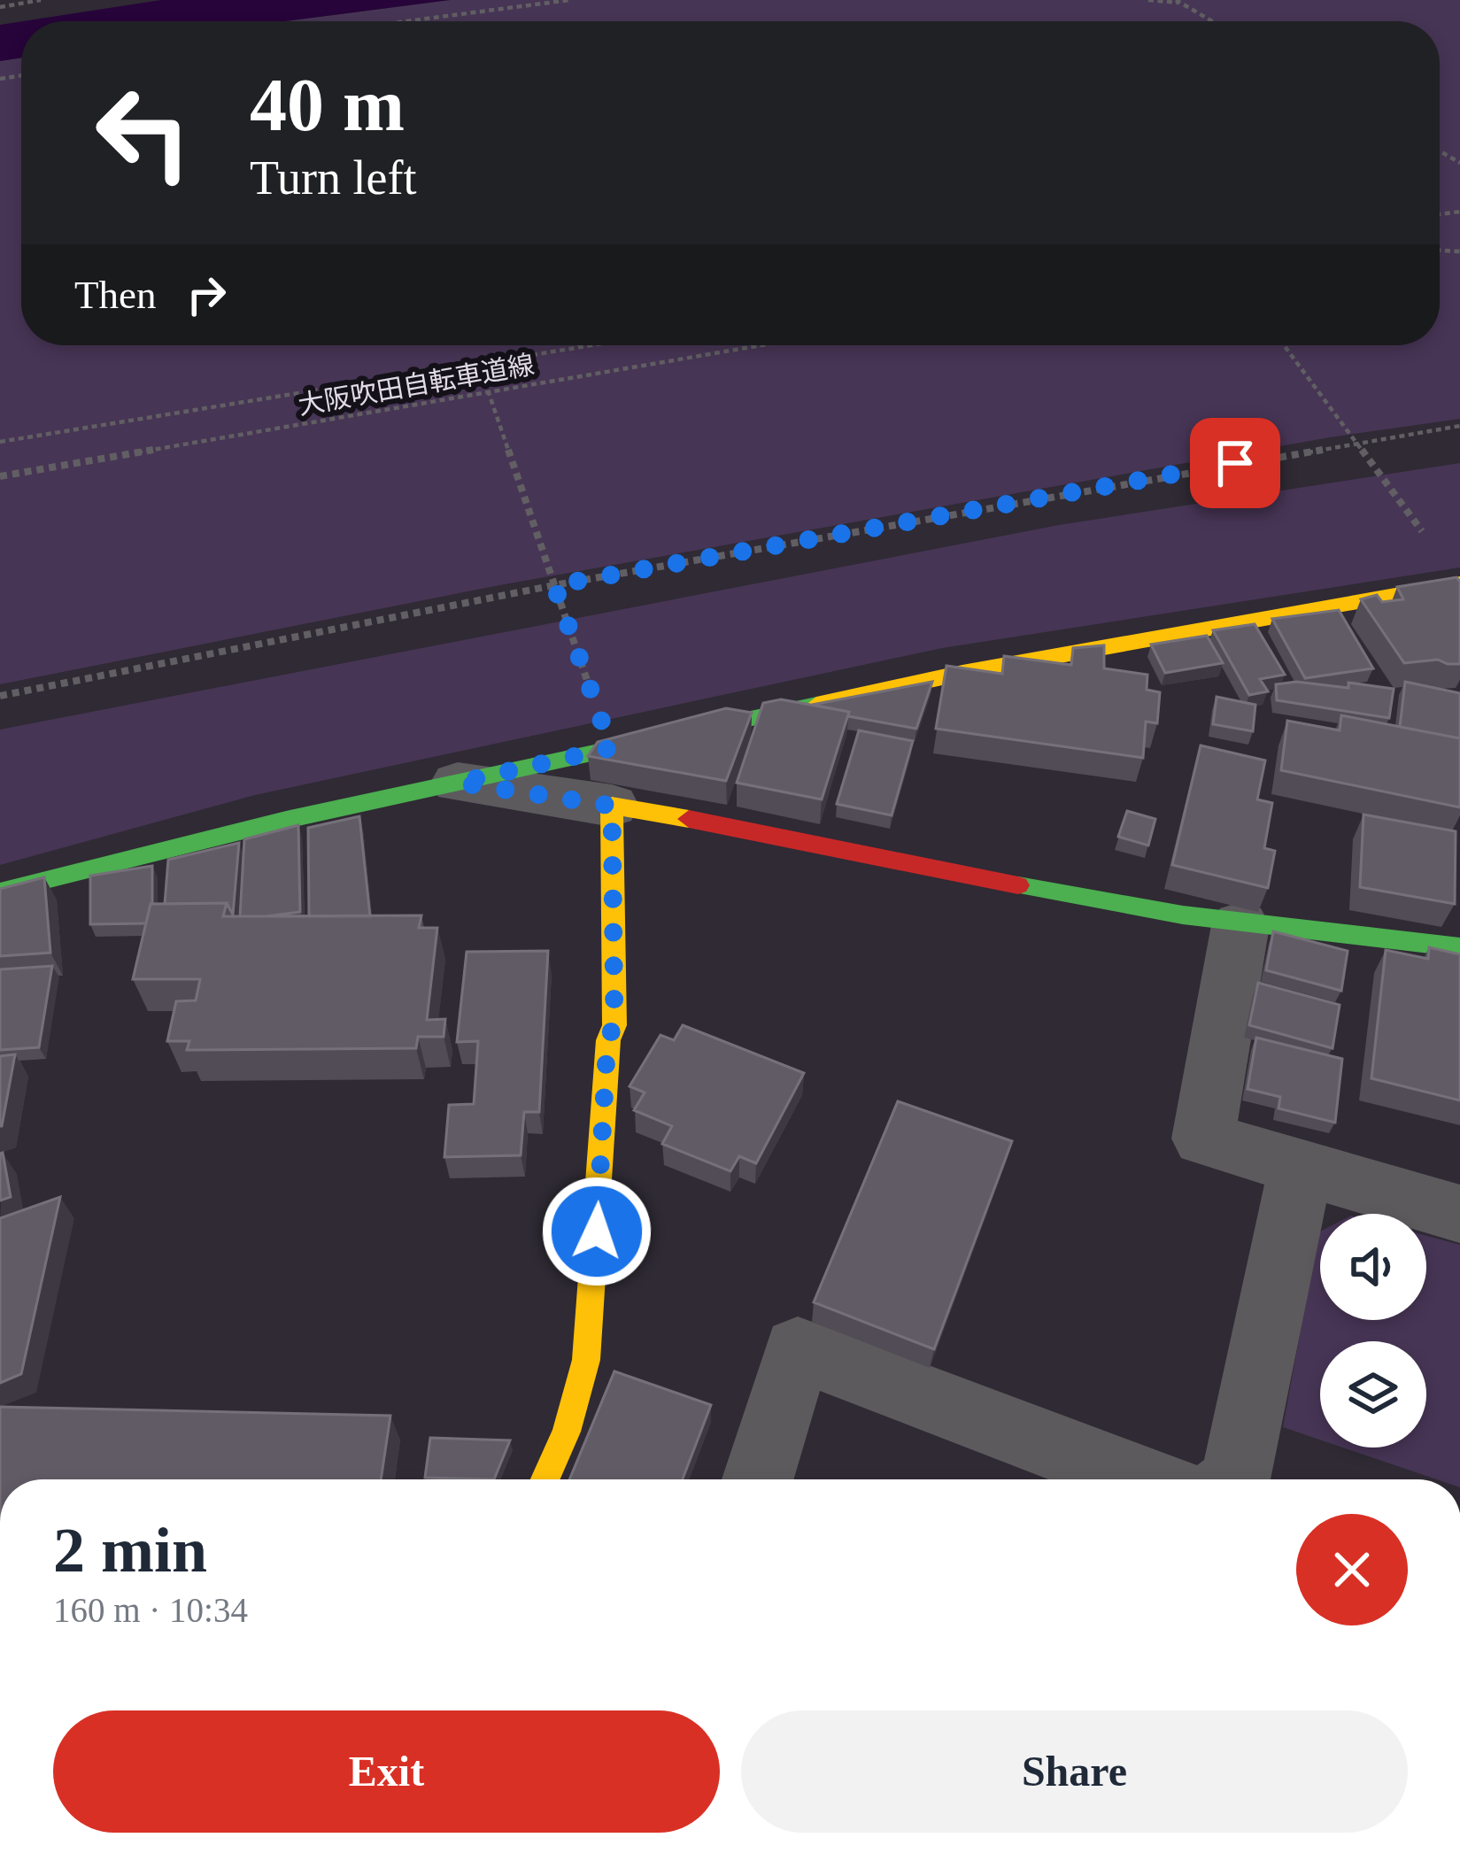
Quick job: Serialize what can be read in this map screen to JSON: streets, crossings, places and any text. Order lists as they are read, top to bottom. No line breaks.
{"streets":{"path":["大阪吹田自転車道線"]},"page":{"turn":["40 m","Turn left"],"then":"Then","heading":["2 min","160 m · 10:34"],"buttons":["Exit","Share"]}}
